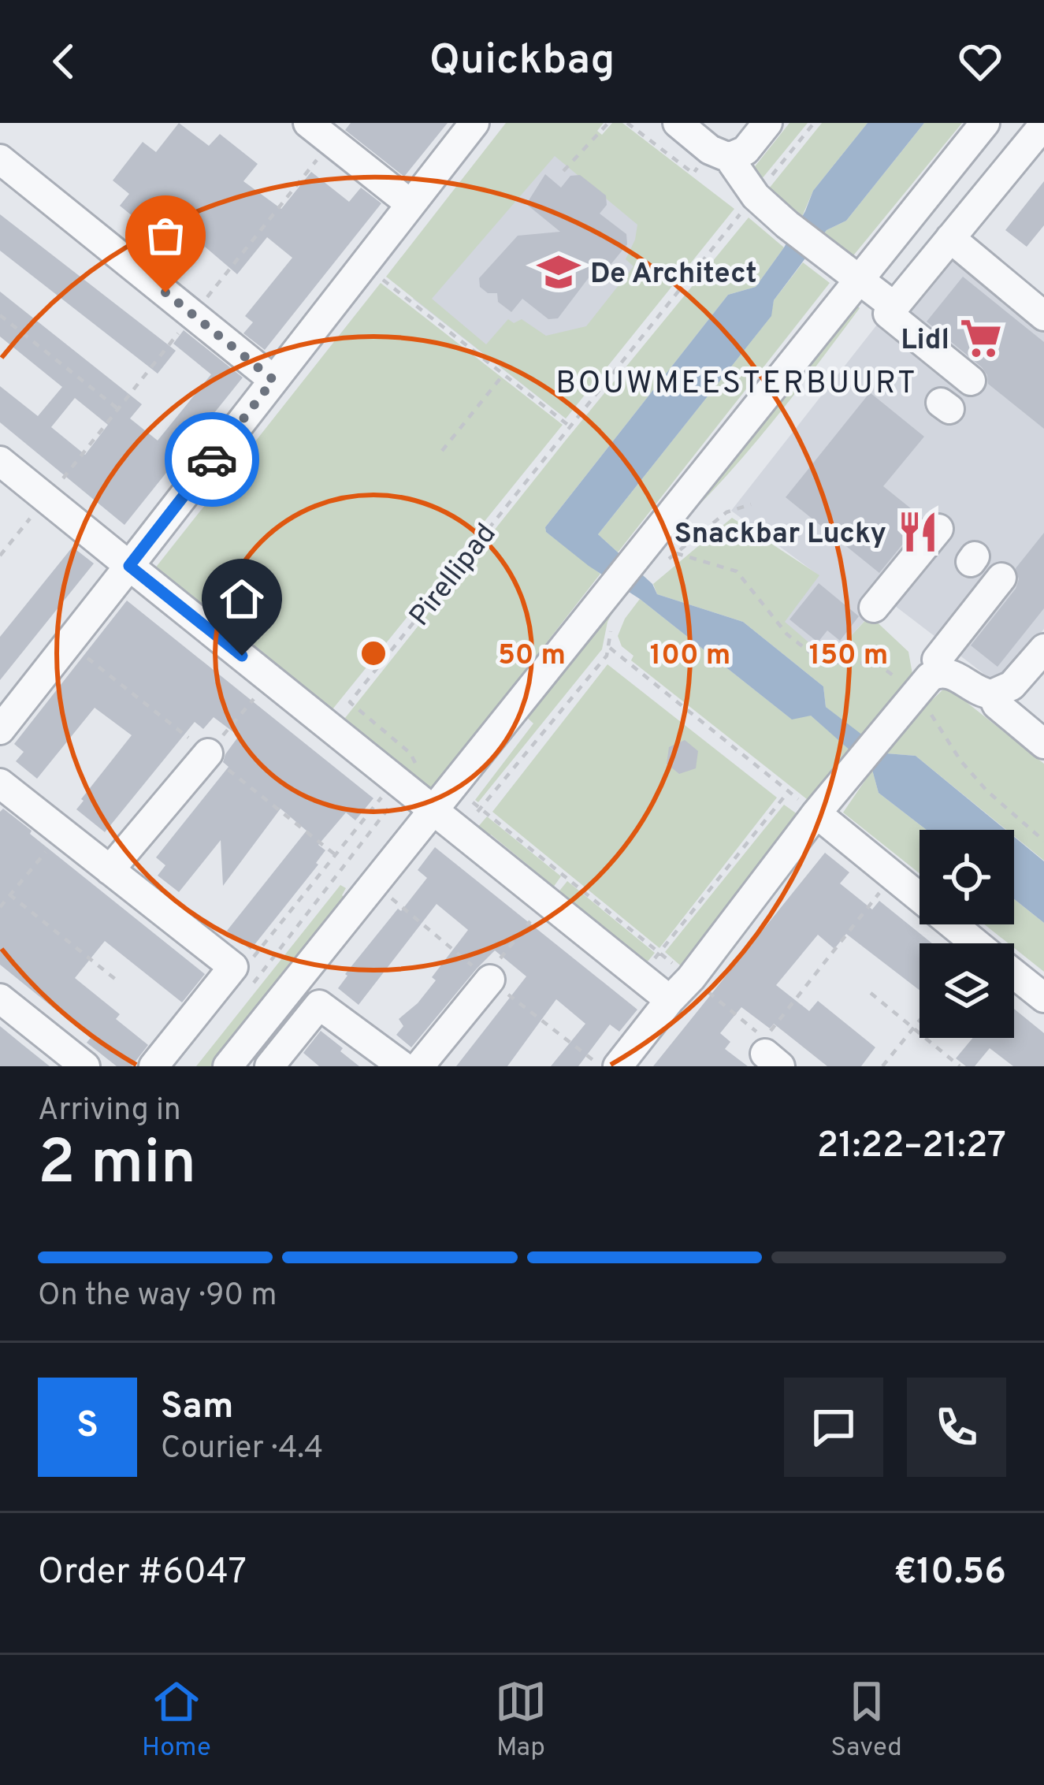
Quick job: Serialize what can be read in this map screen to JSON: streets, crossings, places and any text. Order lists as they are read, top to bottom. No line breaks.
{"streets":{"path":["Pirellipad"]},"districts":["BOUWMEESTERBUURT"],"places":{"school or university":["De Architect"],"supermarket":["Lidl"],"restaurant":["Snackbar Lucky"]},"page":{"header":"Quickbag","heading":["2 min","Arriving in","21:22–21:27"],"panel":["Sam","Courier · 4.4","Order #6047","€10.56"],"bar":"On the way · 90 m","round":"S","tabs":["Home","Map","Saved"]},"rings":["50 m","100 m","150 m"]}
